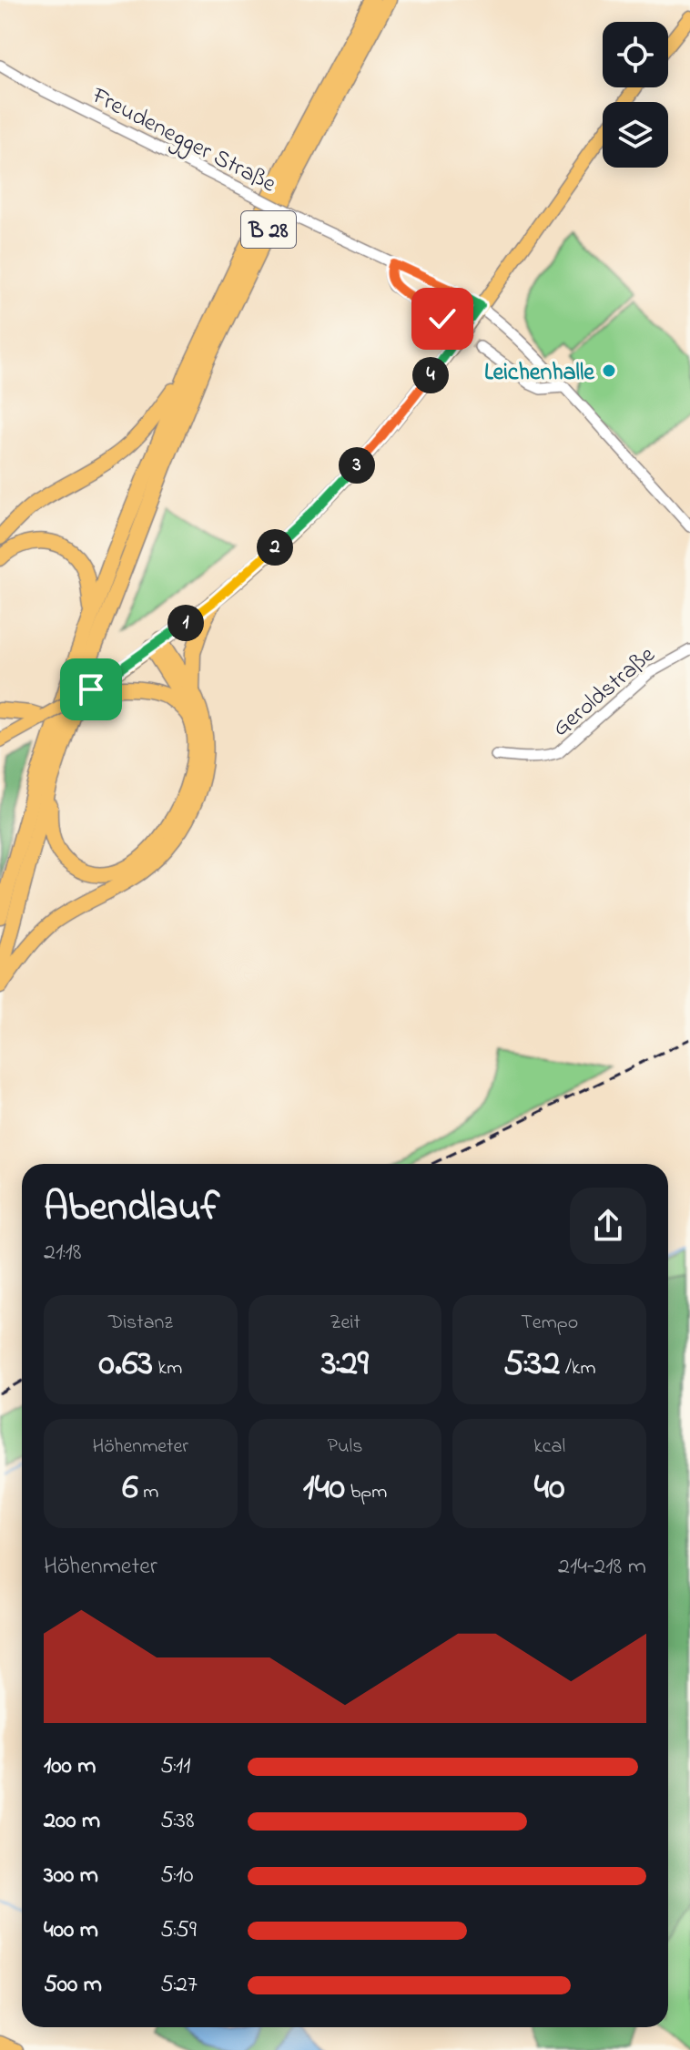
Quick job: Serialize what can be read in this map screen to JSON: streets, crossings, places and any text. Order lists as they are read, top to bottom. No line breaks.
{"streets":{"highway":["B 28"],"street":["Freudenegger Straße","Geroldstraße"]},"places":["Leichenhalle"],"page":{"pins":["4","3","2","1"],"heading":["Abendlauf","21:18"],"stats":[["Distanz","0.63 km"],["Zeit","3:29"],["Tempo","5:32 /km"],["Höhenmeter","6 m"],["Puls","140 bpm"],["kcal","40"]],"chart":["Höhenmeter","214–218 m"],"list":[{"name":"100 m","note":"5:11"},{"name":"200 m","note":"5:38"},{"name":"300 m","note":"5:10"},{"name":"400 m","note":"5:59"},{"name":"500 m","note":"5:27"}]}}
